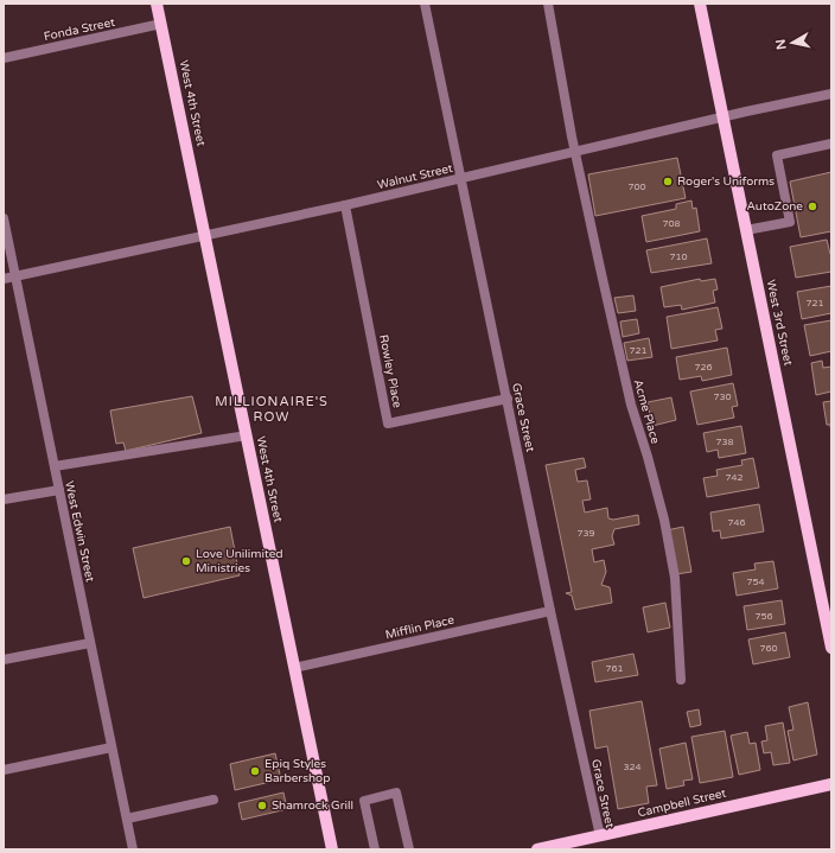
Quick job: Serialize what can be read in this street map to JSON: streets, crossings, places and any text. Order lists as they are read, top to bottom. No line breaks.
{"streets":{"main road":["West 4th Street","West 3rd Street","Campbell Street"],"street":["Fonda Street","Walnut Street","Rowley Place","Acme Place","Grace Street","West Edwin Street","Mifflin Place"]},"crossings":[["Fonda Street","West 4th Street"],["West 4th Street","Walnut Street"],["West 4th Street","Mifflin Place"],["Walnut Street","West 3rd Street"],["Walnut Street","Rowley Place"],["Walnut Street","Acme Place"],["Walnut Street","Grace Street"],["Walnut Street","West Edwin Street"],["Rowley Place","Grace Street"],["Grace Street","Mifflin Place"],["Grace Street","Campbell Street"]],"districts":["MILLIONAIRE'S ROW"],"places":["Roger's Uniforms","AutoZone","Love Unilimited Ministries","Epiq Styles Barbershop","Shamrock Grill"],"house_numbers":["700","708","710","721","721","726","730","738","742","746","739","754","756","760","761","324"],"north":"left"}
